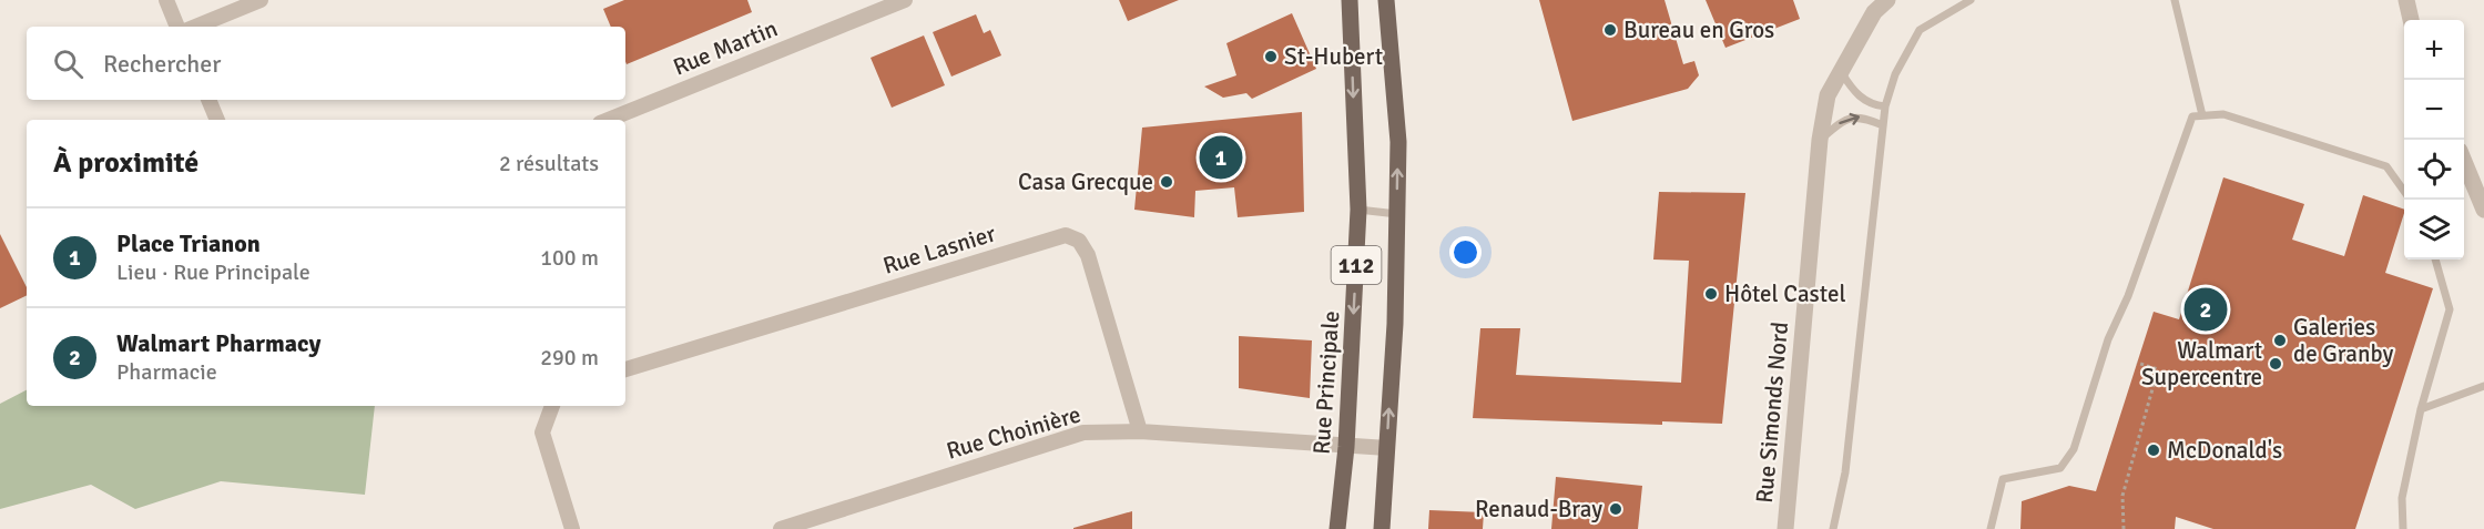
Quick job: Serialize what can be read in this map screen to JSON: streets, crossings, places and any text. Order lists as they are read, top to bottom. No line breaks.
{"streets":{"main road":["112","Rue Principale"],"street":["Rue Martin","Rue Lasnier","Rue Simonds Nord","Rue Choinière"]},"crossings":[["Rue Lasnier","Rue Choinière"],["112","Rue Choinière"],["Rue Principale","Rue Choinière"]],"places":["Bureau en Gros","St-Hubert","Casa Grecque","Hôtel Castel","Galeries de Granby","Walmart Supercentre","McDonald's","Renaud-Bray"],"page":{"map_buttons":["+","−"],"search":"Rechercher","heading":["À proximité","2 résultats"],"pins":["1","2"],"list":[{"mark":"1","name":"Place Trianon","note":"Lieu · Rue Principale","value":"100 m"},{"mark":"2","name":"Walmart Pharmacy","note":"Pharmacie","value":"290 m"}]}}
